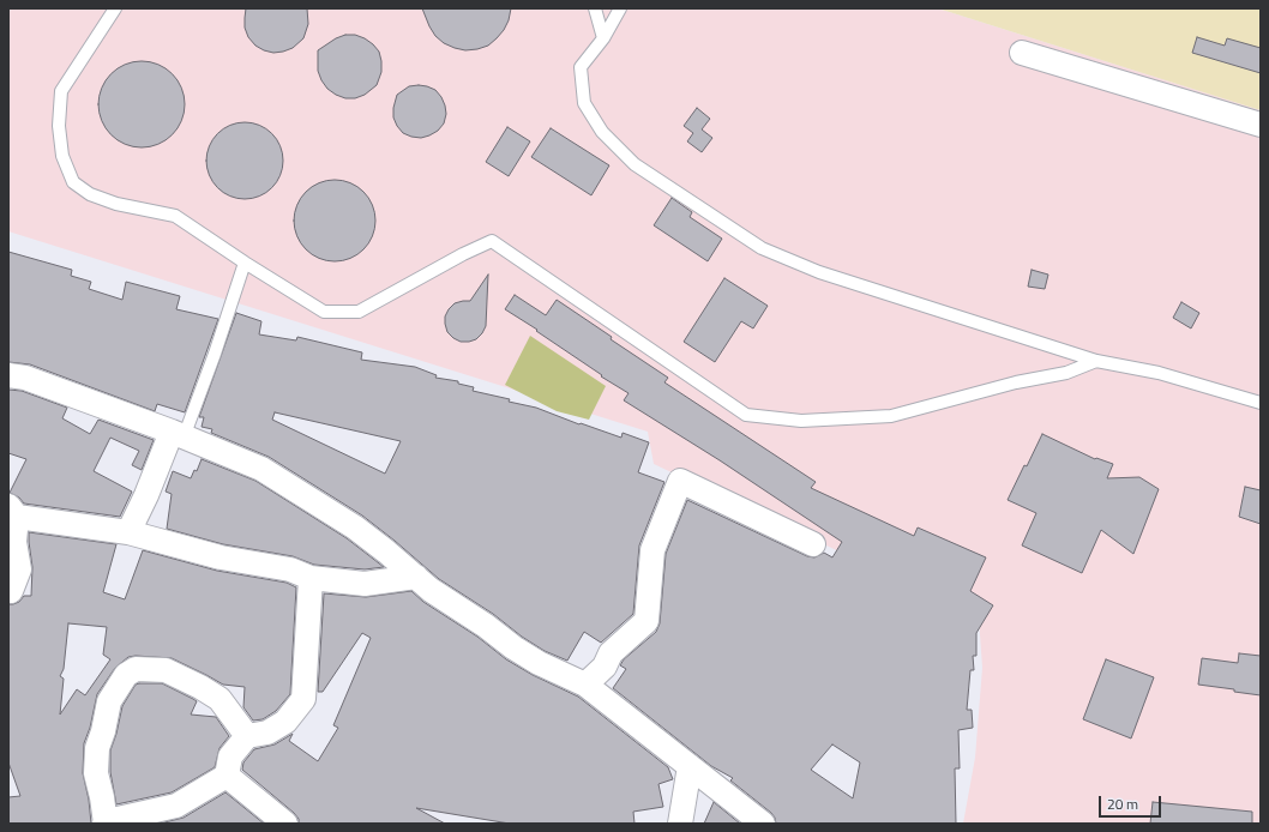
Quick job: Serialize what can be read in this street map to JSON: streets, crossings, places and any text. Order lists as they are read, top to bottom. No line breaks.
{"scale_bar":"20 m"}
